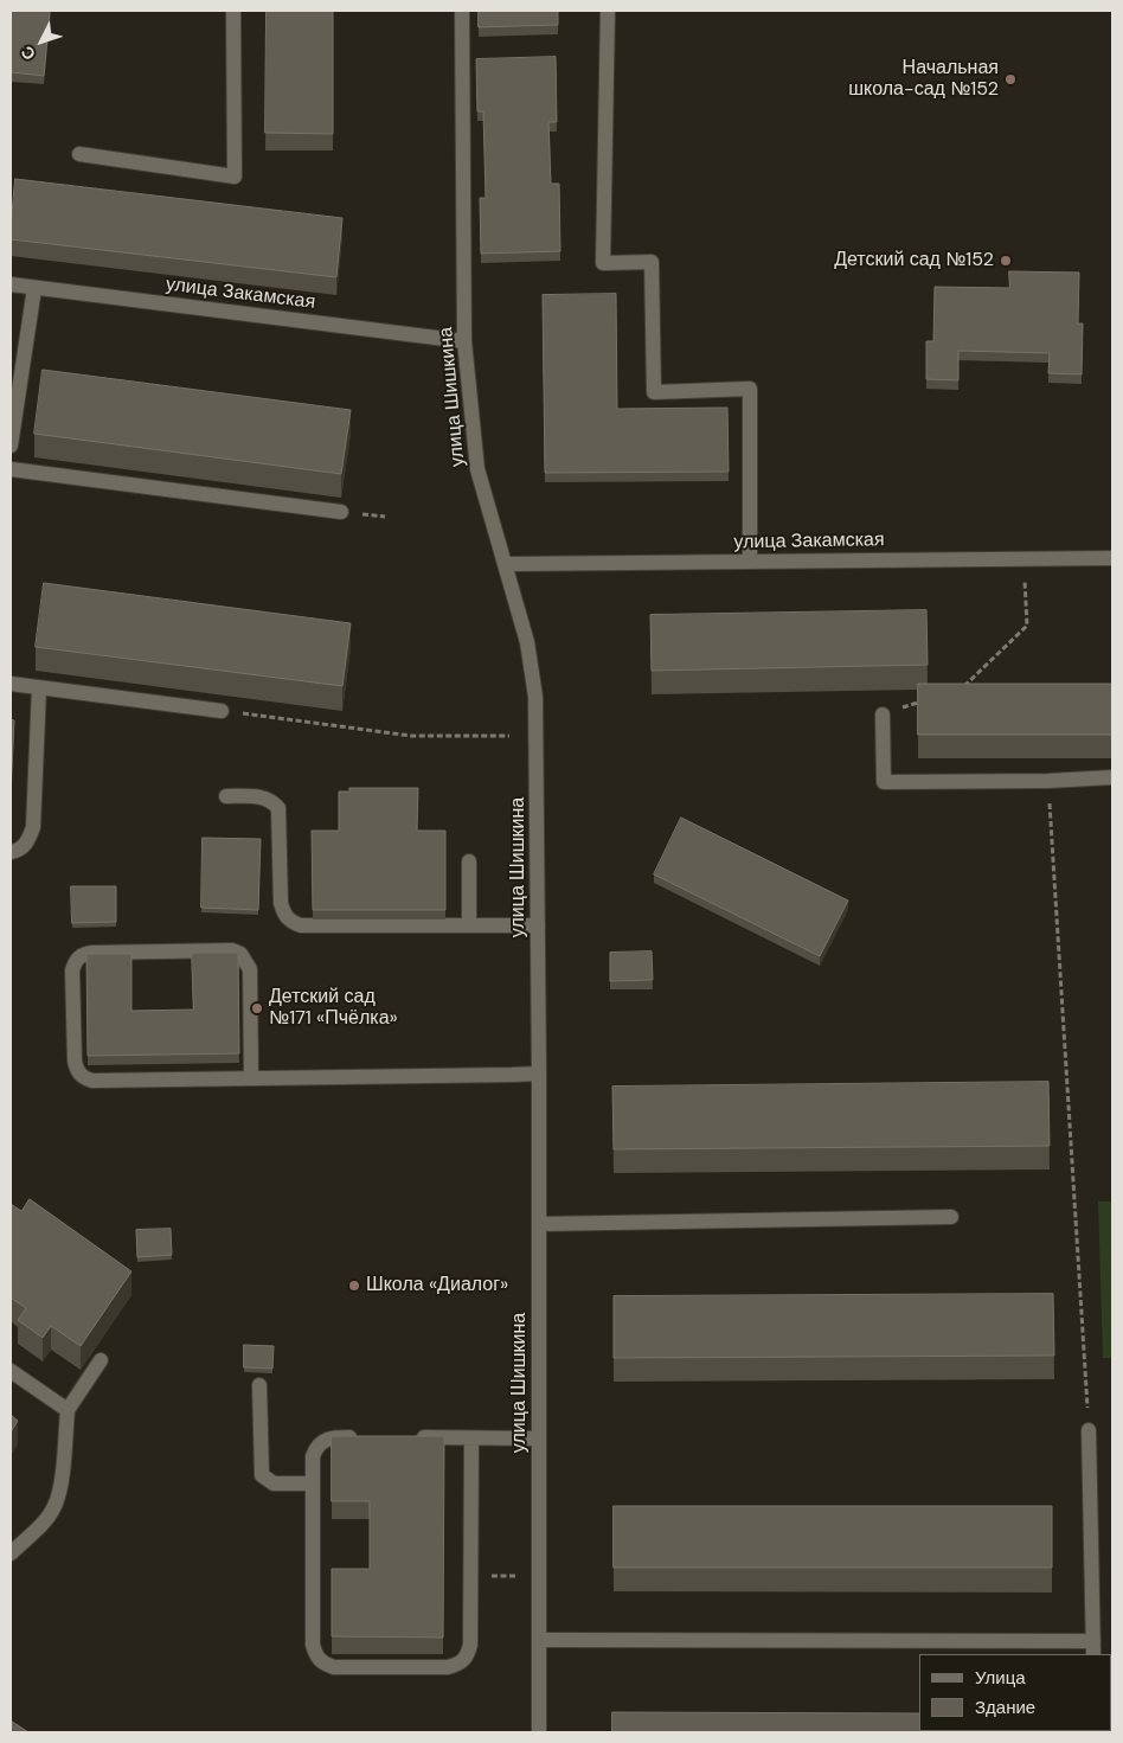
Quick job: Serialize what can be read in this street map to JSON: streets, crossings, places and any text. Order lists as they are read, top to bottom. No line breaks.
{"streets":{"street":["улица Закамская","улица Шишкина"]},"crossings":[["улица Закамская","улица Шишкина"]],"places":["Начальная школа-сад №152","Детский сад №152","Детский сад №171 «Пчёлка»","Школа «Диалог»"],"legend":["Улица","Здание"],"north":"bottom left"}
